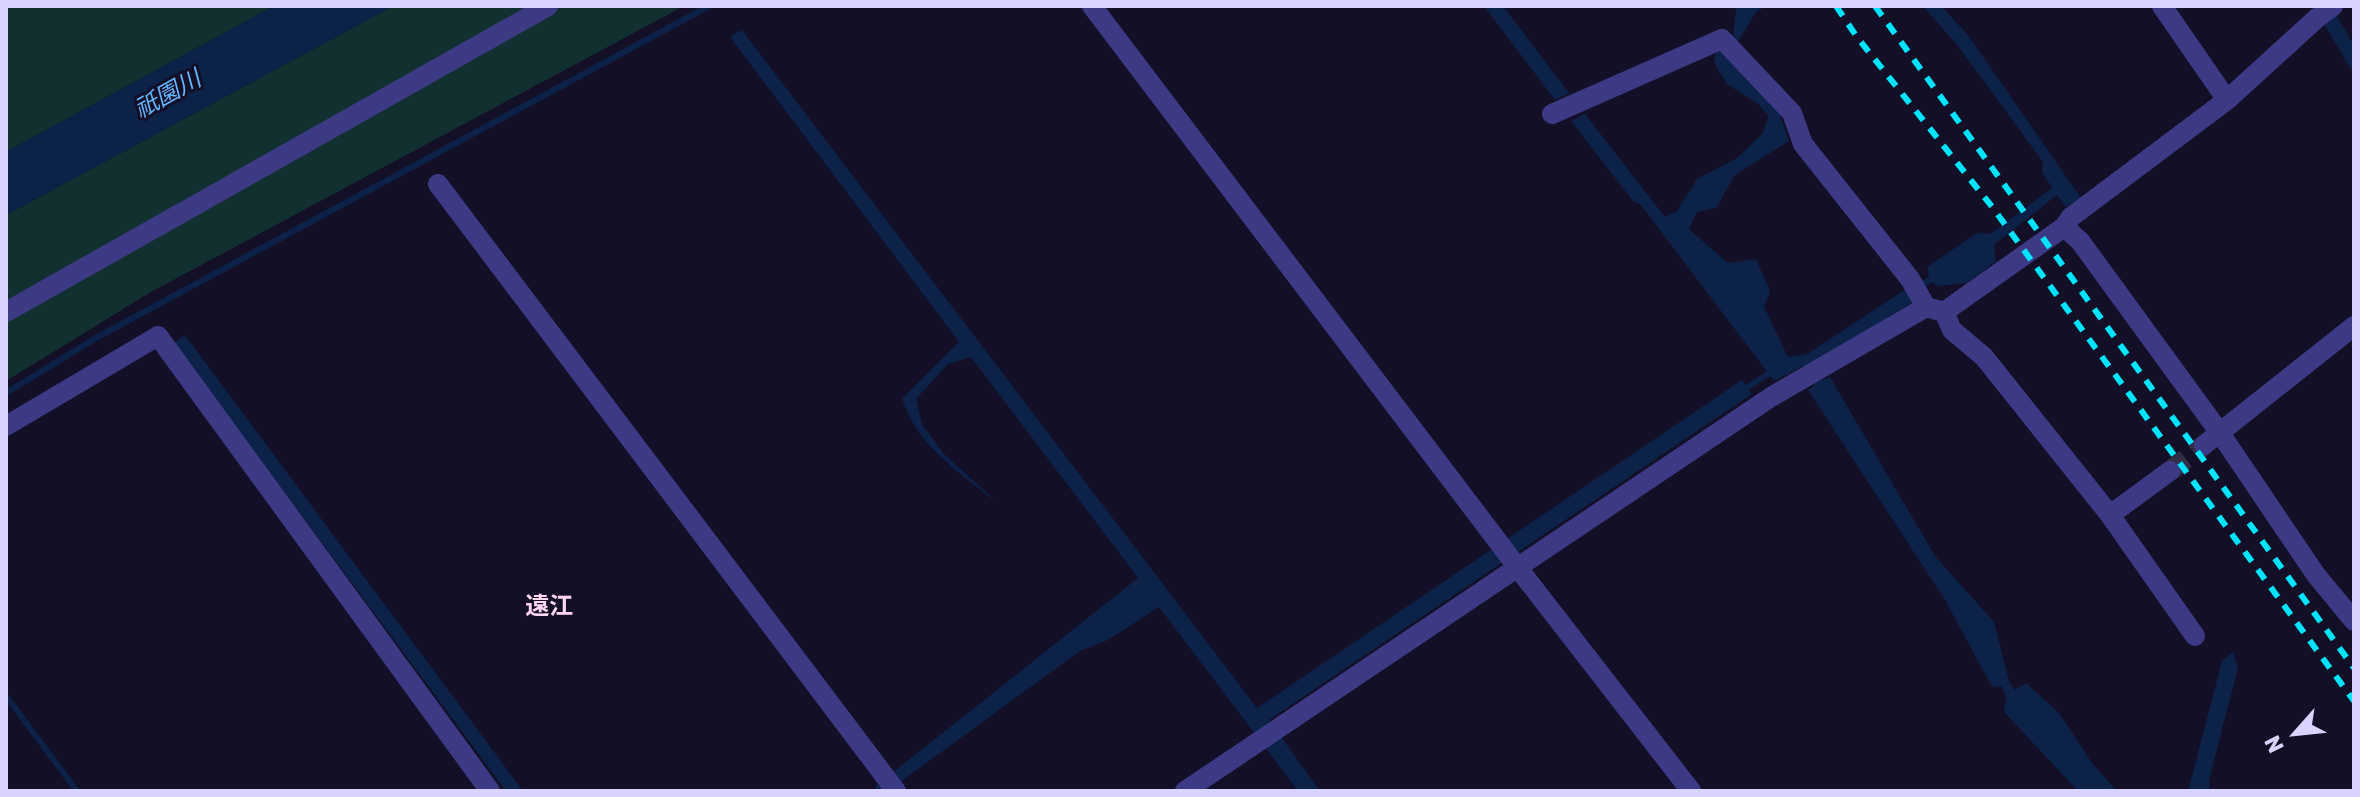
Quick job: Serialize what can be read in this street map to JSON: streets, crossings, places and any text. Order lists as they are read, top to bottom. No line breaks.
{"districts":["遠江"],"water":["祇園川"],"north":"bottom left"}
